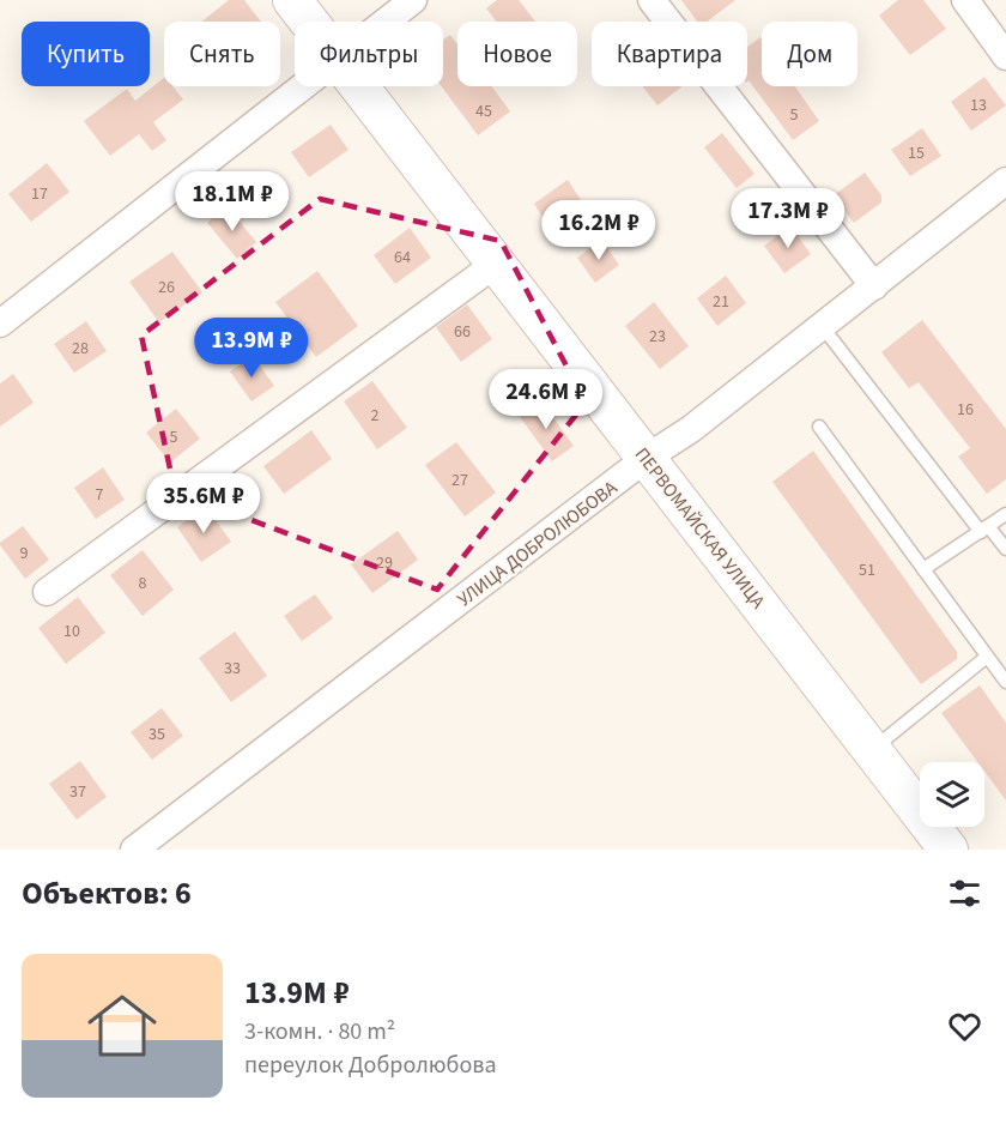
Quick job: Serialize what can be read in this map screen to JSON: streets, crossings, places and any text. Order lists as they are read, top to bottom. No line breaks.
{"streets":{"main road":["ПЕРВОМАЙСКАЯ УЛИЦА"],"street":["УЛИЦА ДОБРОЛЮБОВА"]},"crossings":[["ПЕРВОМАЙСКАЯ УЛИЦА","УЛИЦА ДОБРОЛЮБОВА"]],"house_numbers":["13","45","5","15","17","64","26","21","66","23","28","16","2","5","27","7","9","29","51","8","10","33","35","37"],"page":{"chip":["Купить","Снять","Фильтры","Новое","Квартира","Дом"],"price":["18.1M ₽","17.3M ₽","16.2M ₽","13.9M ₽","24.6M ₽","35.6M ₽"],"heading":"Объектов: 6","list":[{"name":"13.9M ₽","note":"3-комн. · 80 m² · переулок Добролюбова"}]}}
